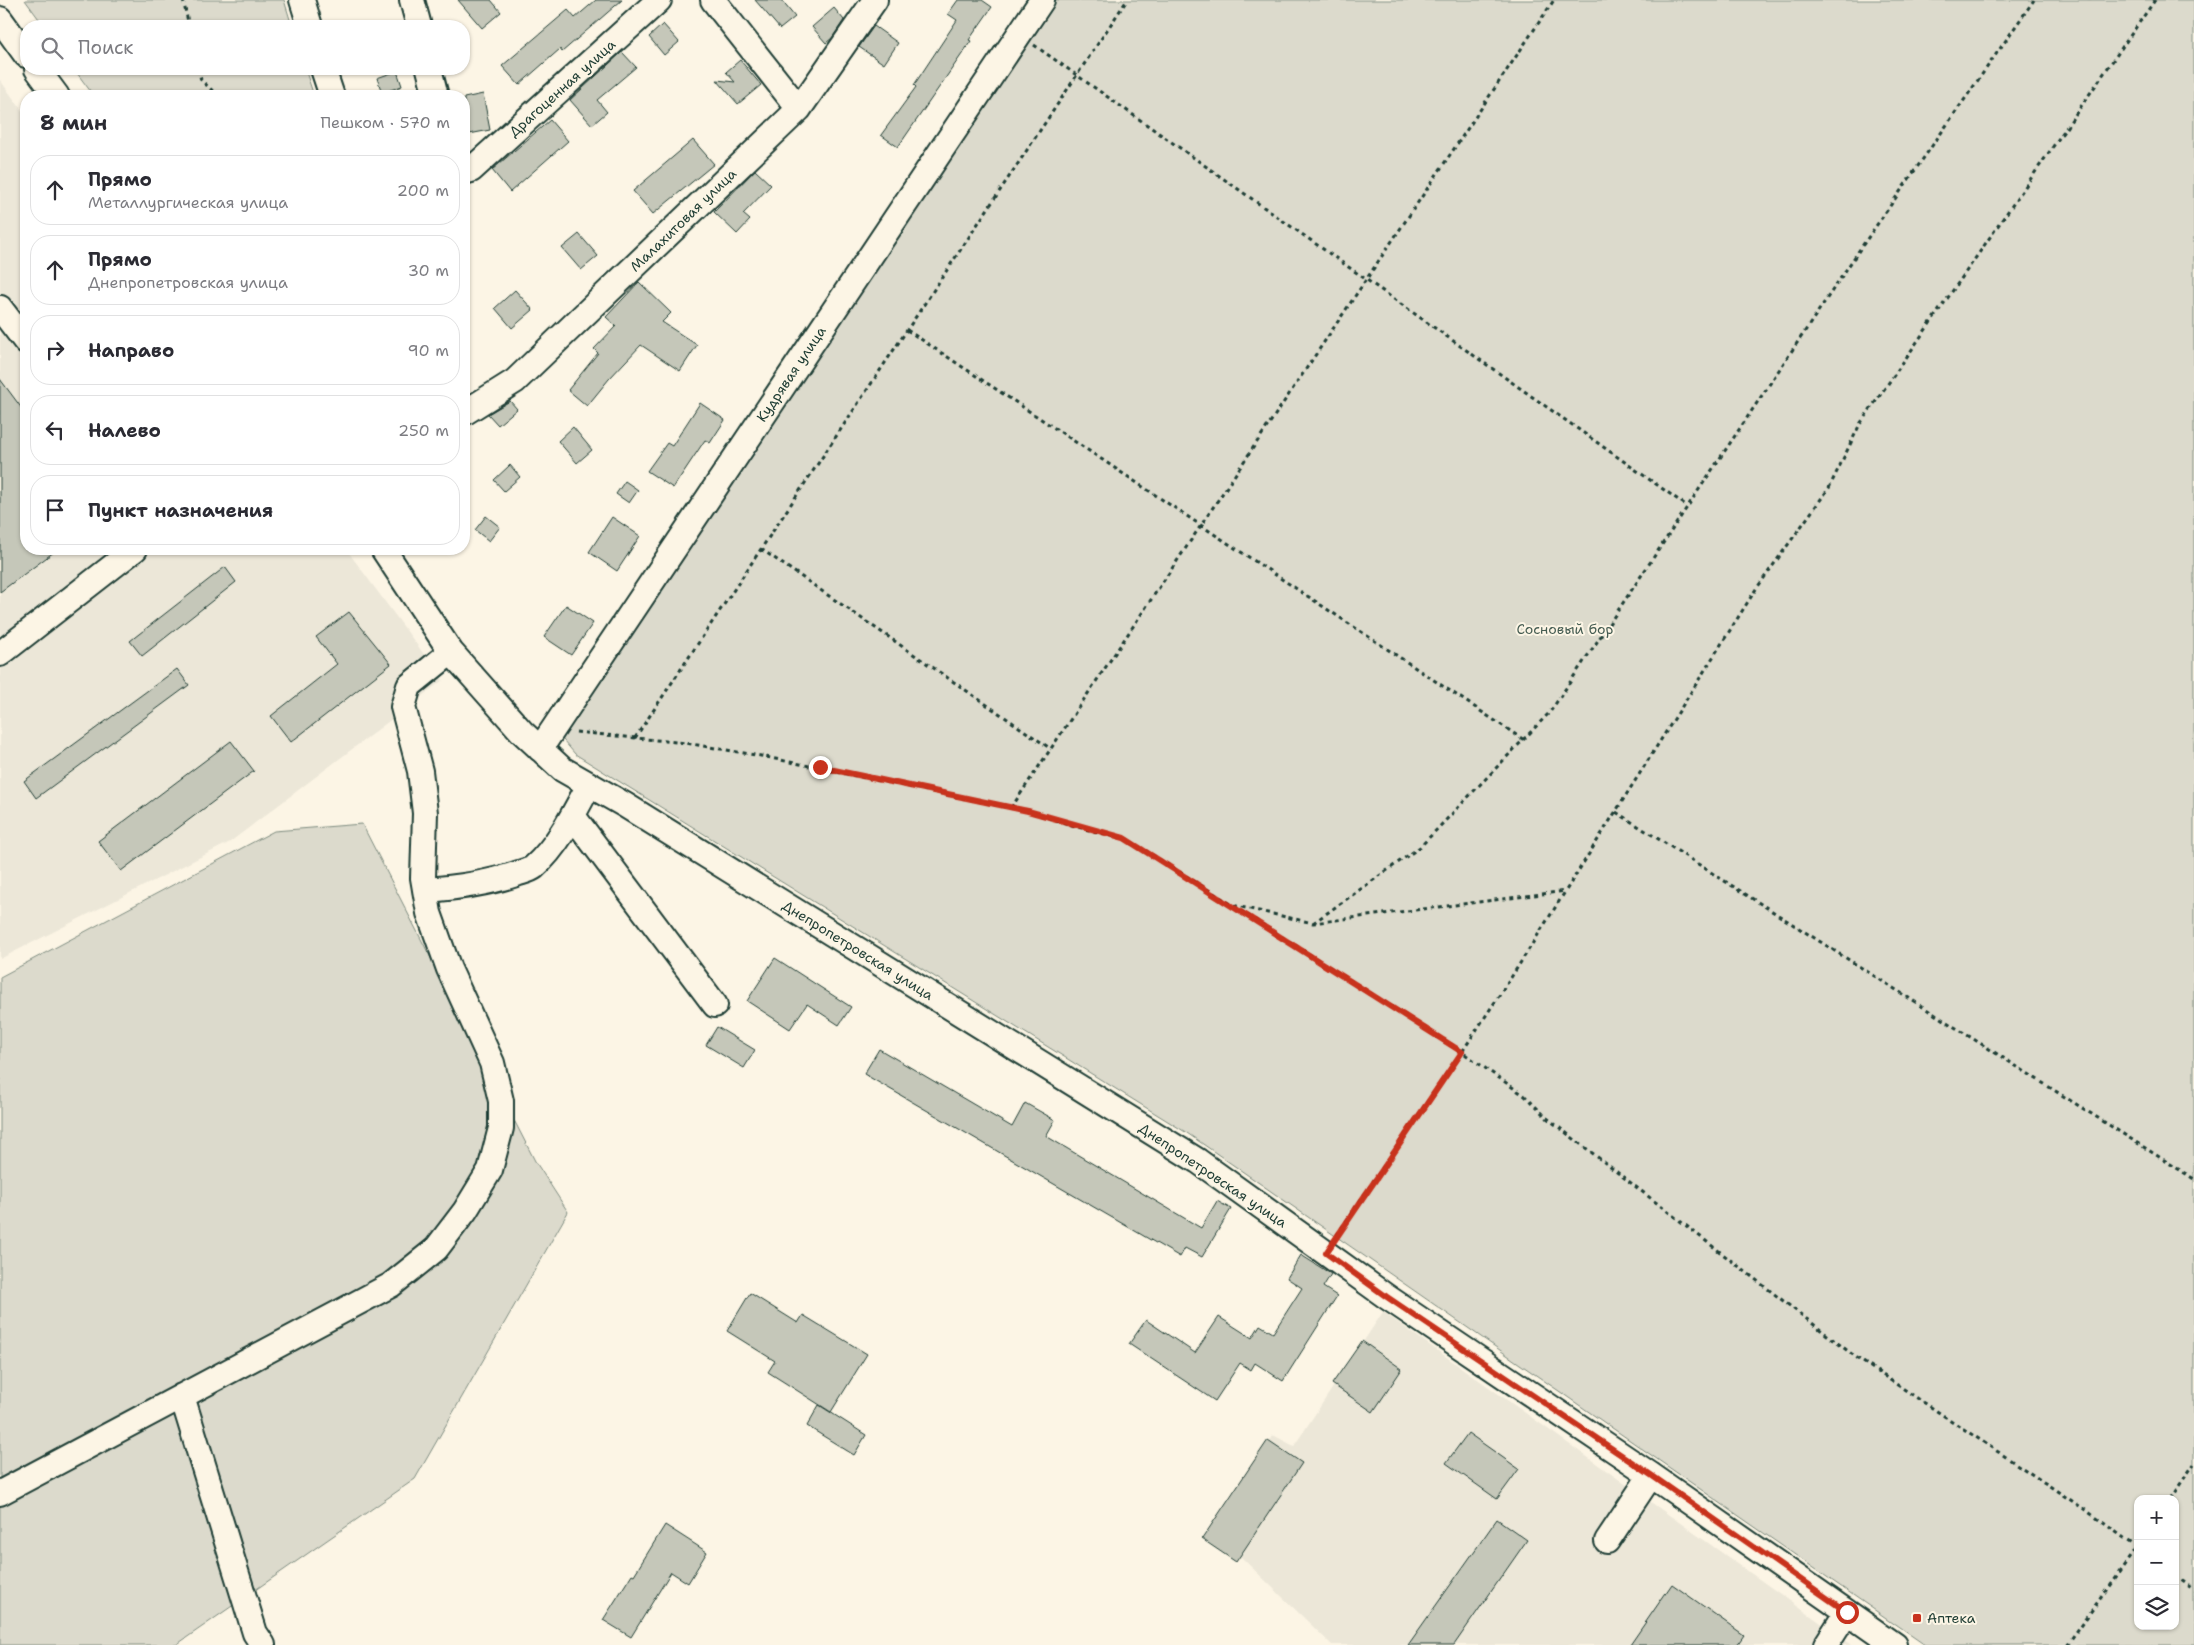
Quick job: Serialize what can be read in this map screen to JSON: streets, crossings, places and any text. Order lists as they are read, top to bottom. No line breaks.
{"streets":{"street":["Драгоценная улица","Малахитовая улица","Кудрявая улица","Днепропетровская улица"]},"crossings":[["Кудрявая улица","Днепропетровская улица"]],"parks":["Сосновый бор"],"places":{"transit":["Аптека"]},"page":{"search":"Поиск","heading":["8 мин","Пешком · 570 m"],"list":[["Прямо","Металлургическая улица","200 m"],["Прямо","Днепропетровская улица","30 m"],["Направо","90 m"],["Налево","250 m"],"Пункт назначения"],"map_buttons":["+","−"]}}
